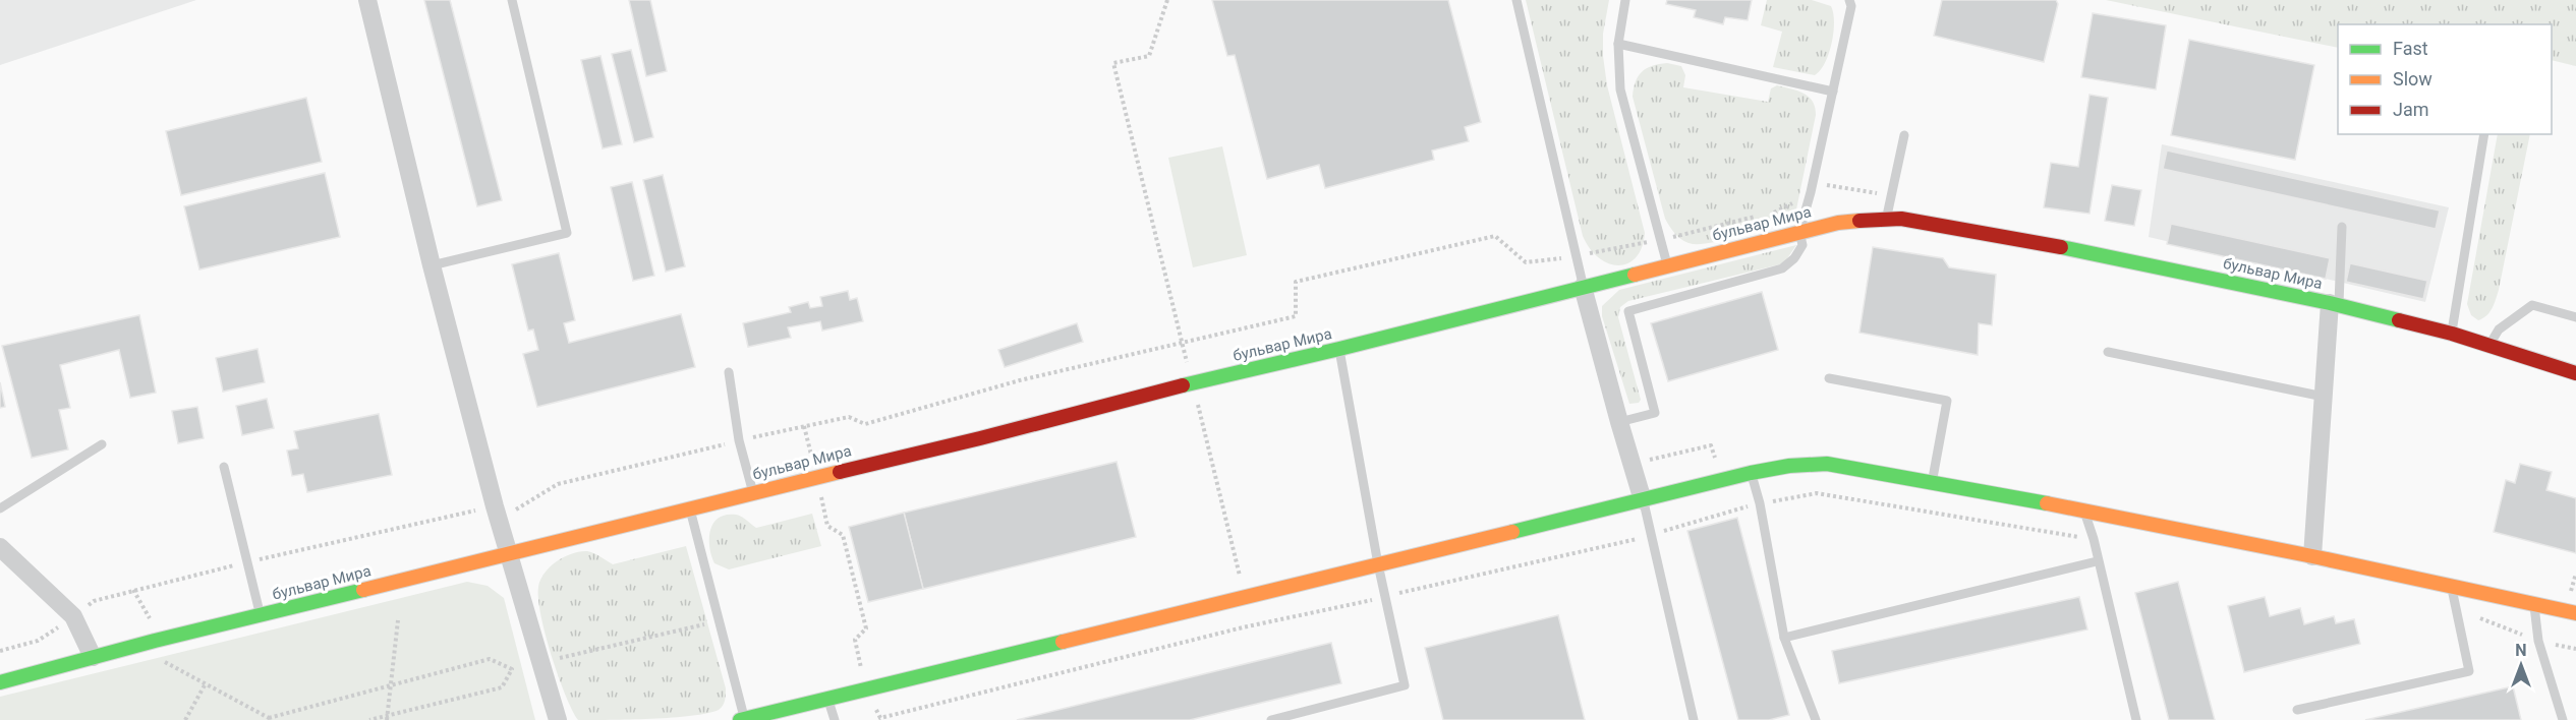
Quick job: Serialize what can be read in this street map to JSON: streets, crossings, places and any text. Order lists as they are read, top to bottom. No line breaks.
{"streets":{"street":["бульвар Мира"]},"legend":["Fast","Slow","Jam"],"north":"top"}
